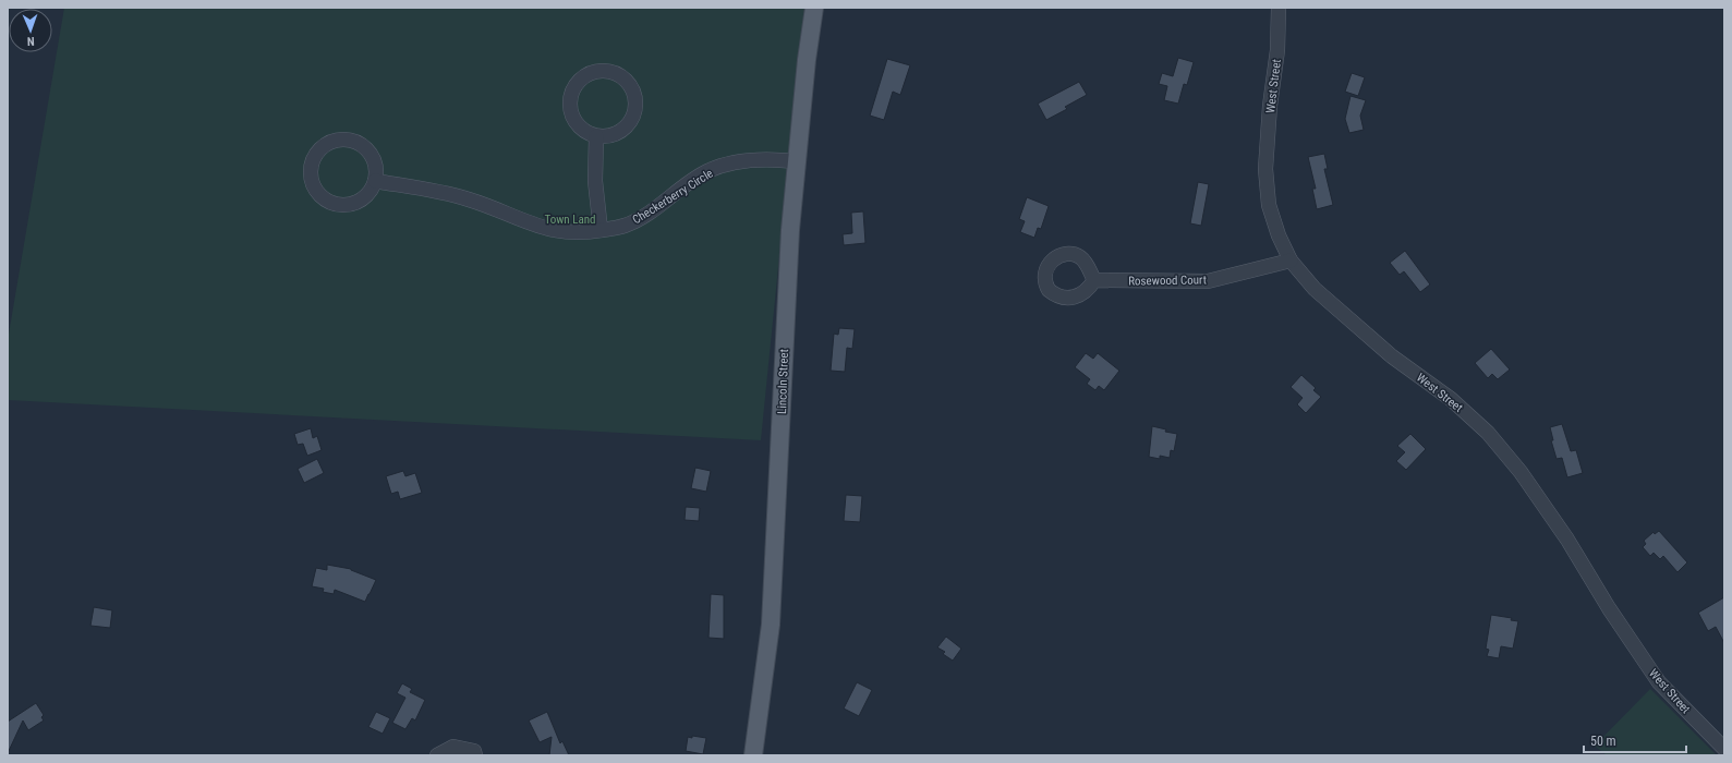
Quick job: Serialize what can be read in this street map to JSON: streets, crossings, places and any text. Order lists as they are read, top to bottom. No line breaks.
{"streets":{"main road":["Lincoln Street"],"street":["West Street","Checkerberry Circle","Rosewood Court"]},"crossings":[["West Street","Rosewood Court"],["Checkerberry Circle","Lincoln Street"]],"parks":["Town Land"],"scale_bar":"50 m","north":"bottom"}
